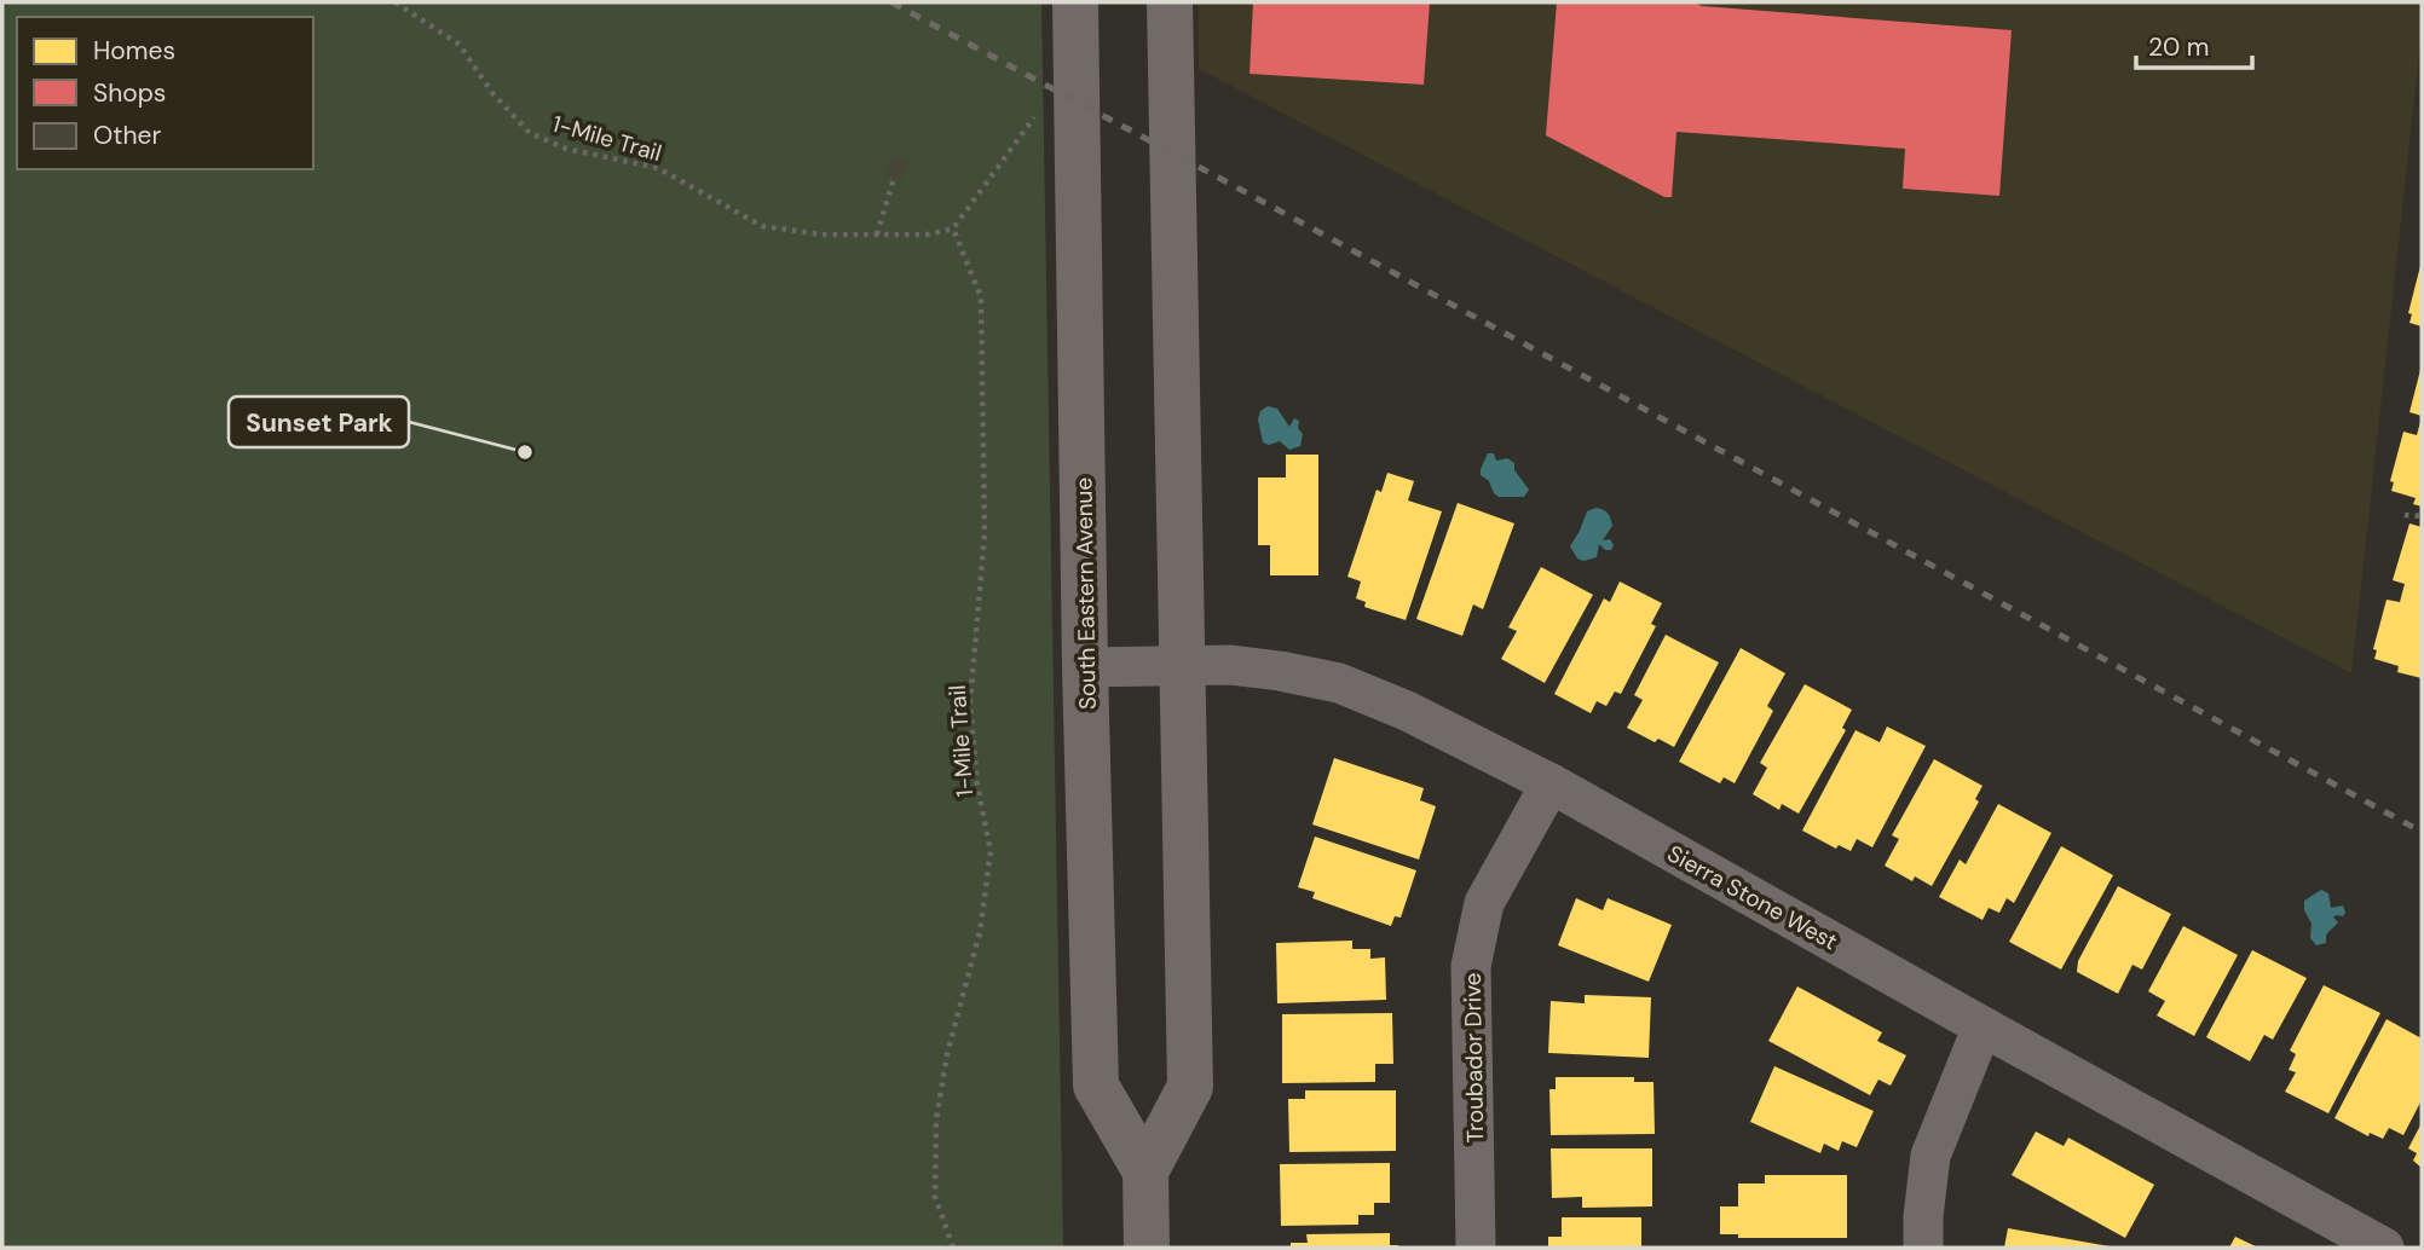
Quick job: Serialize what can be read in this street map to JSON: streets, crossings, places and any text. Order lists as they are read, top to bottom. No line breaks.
{"streets":{"main road":["South Eastern Avenue"],"street":["Sierra Stone West","Troubador Drive"],"path":["1-Mile Trail"]},"crossings":[["South Eastern Avenue","Sierra Stone West"],["Sierra Stone West","Troubador Drive"]],"places":["Sunset Park"],"legend":["Homes","Shops","Other"],"scale_bar":"20 m"}
